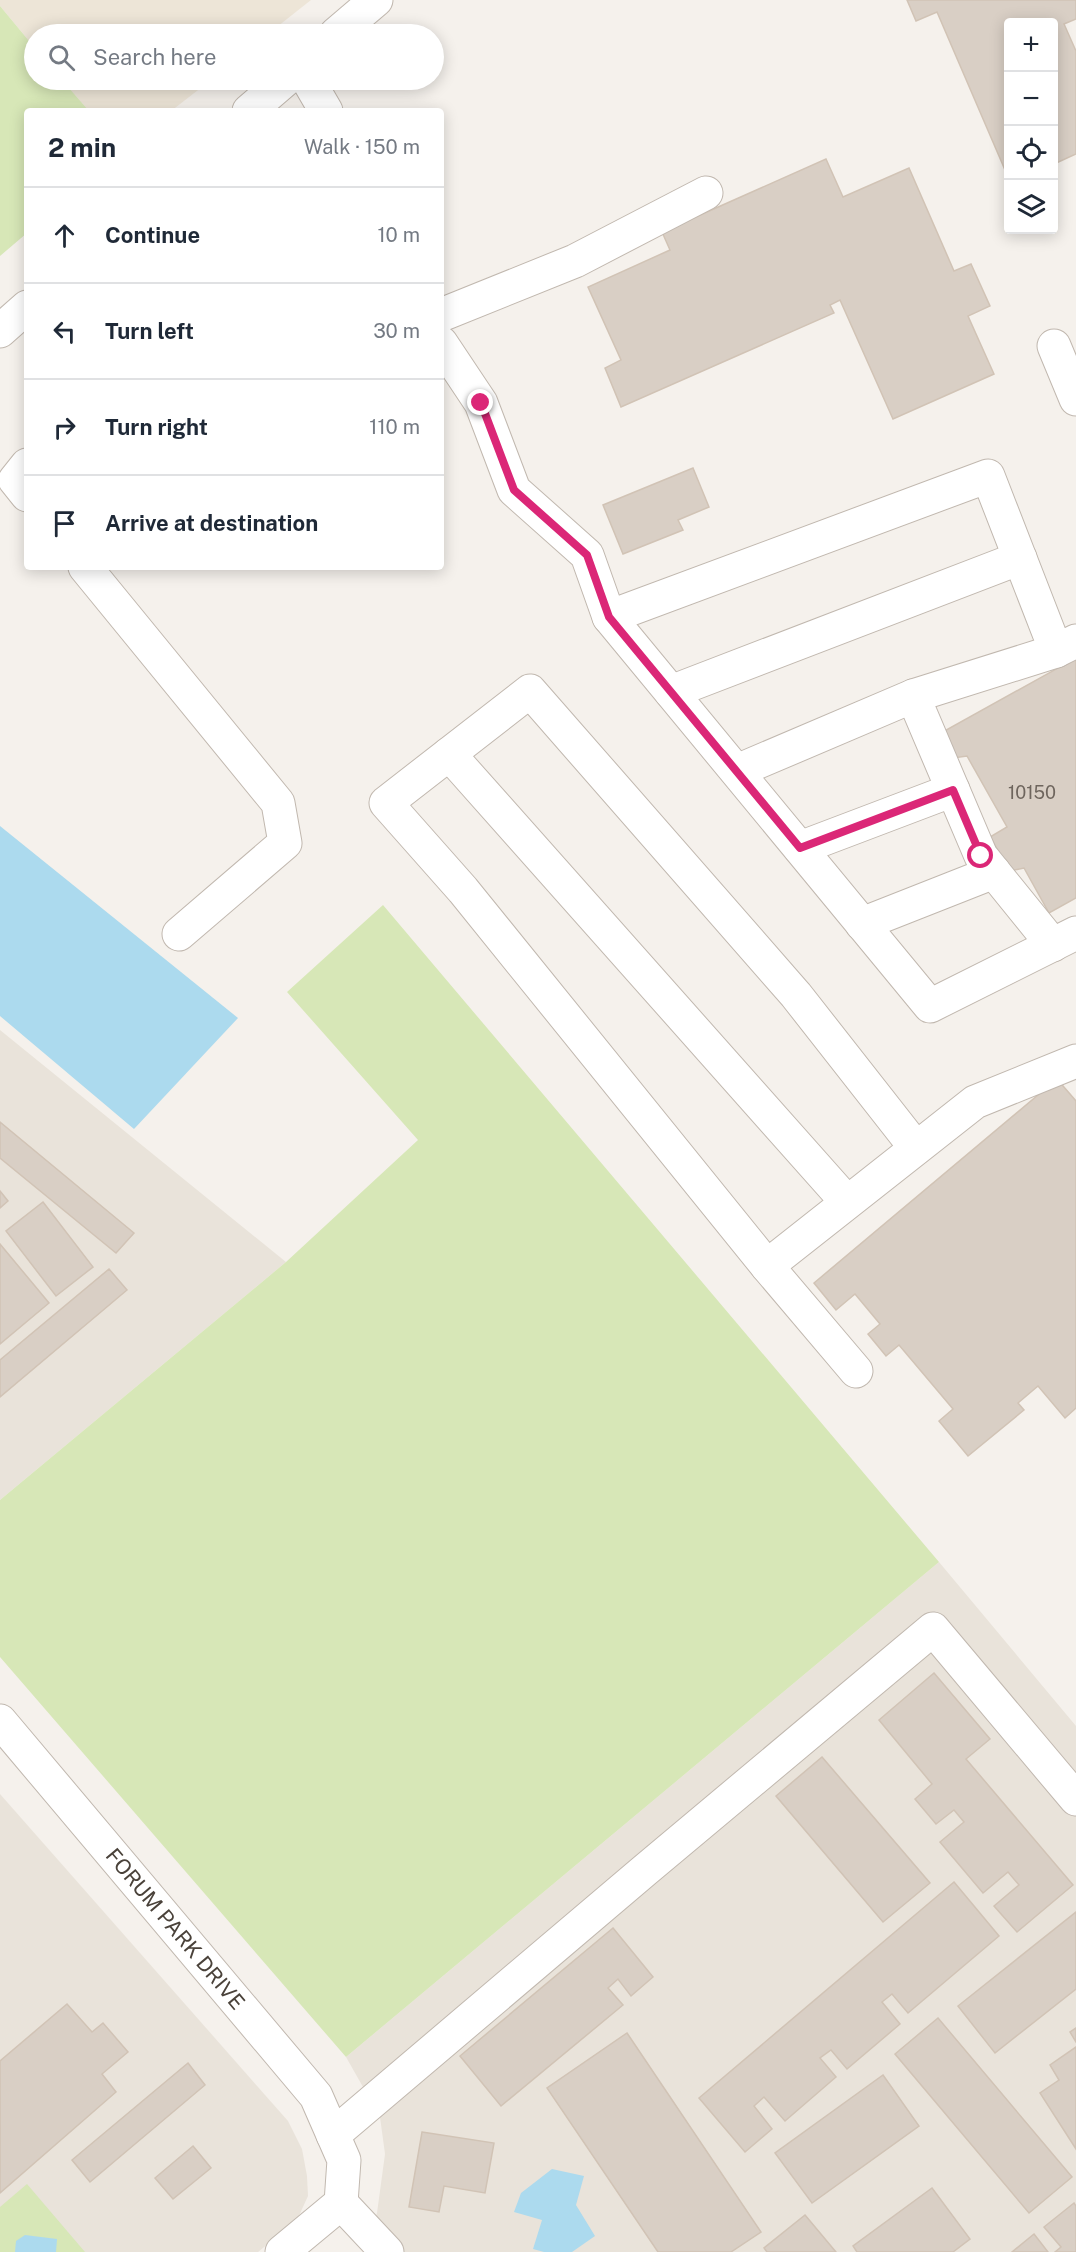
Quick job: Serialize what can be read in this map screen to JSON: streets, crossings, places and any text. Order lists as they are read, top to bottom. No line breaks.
{"streets":{"street":["FORUM PARK DRIVE"]},"house_numbers":["10150"],"page":{"map_buttons":["+","−"],"search":"Search here","heading":["2 min","Walk · 150 m"],"list":[["Continue","10 m"],["Turn left","30 m"],["Turn right","110 m"],"Arrive at destination"]}}
